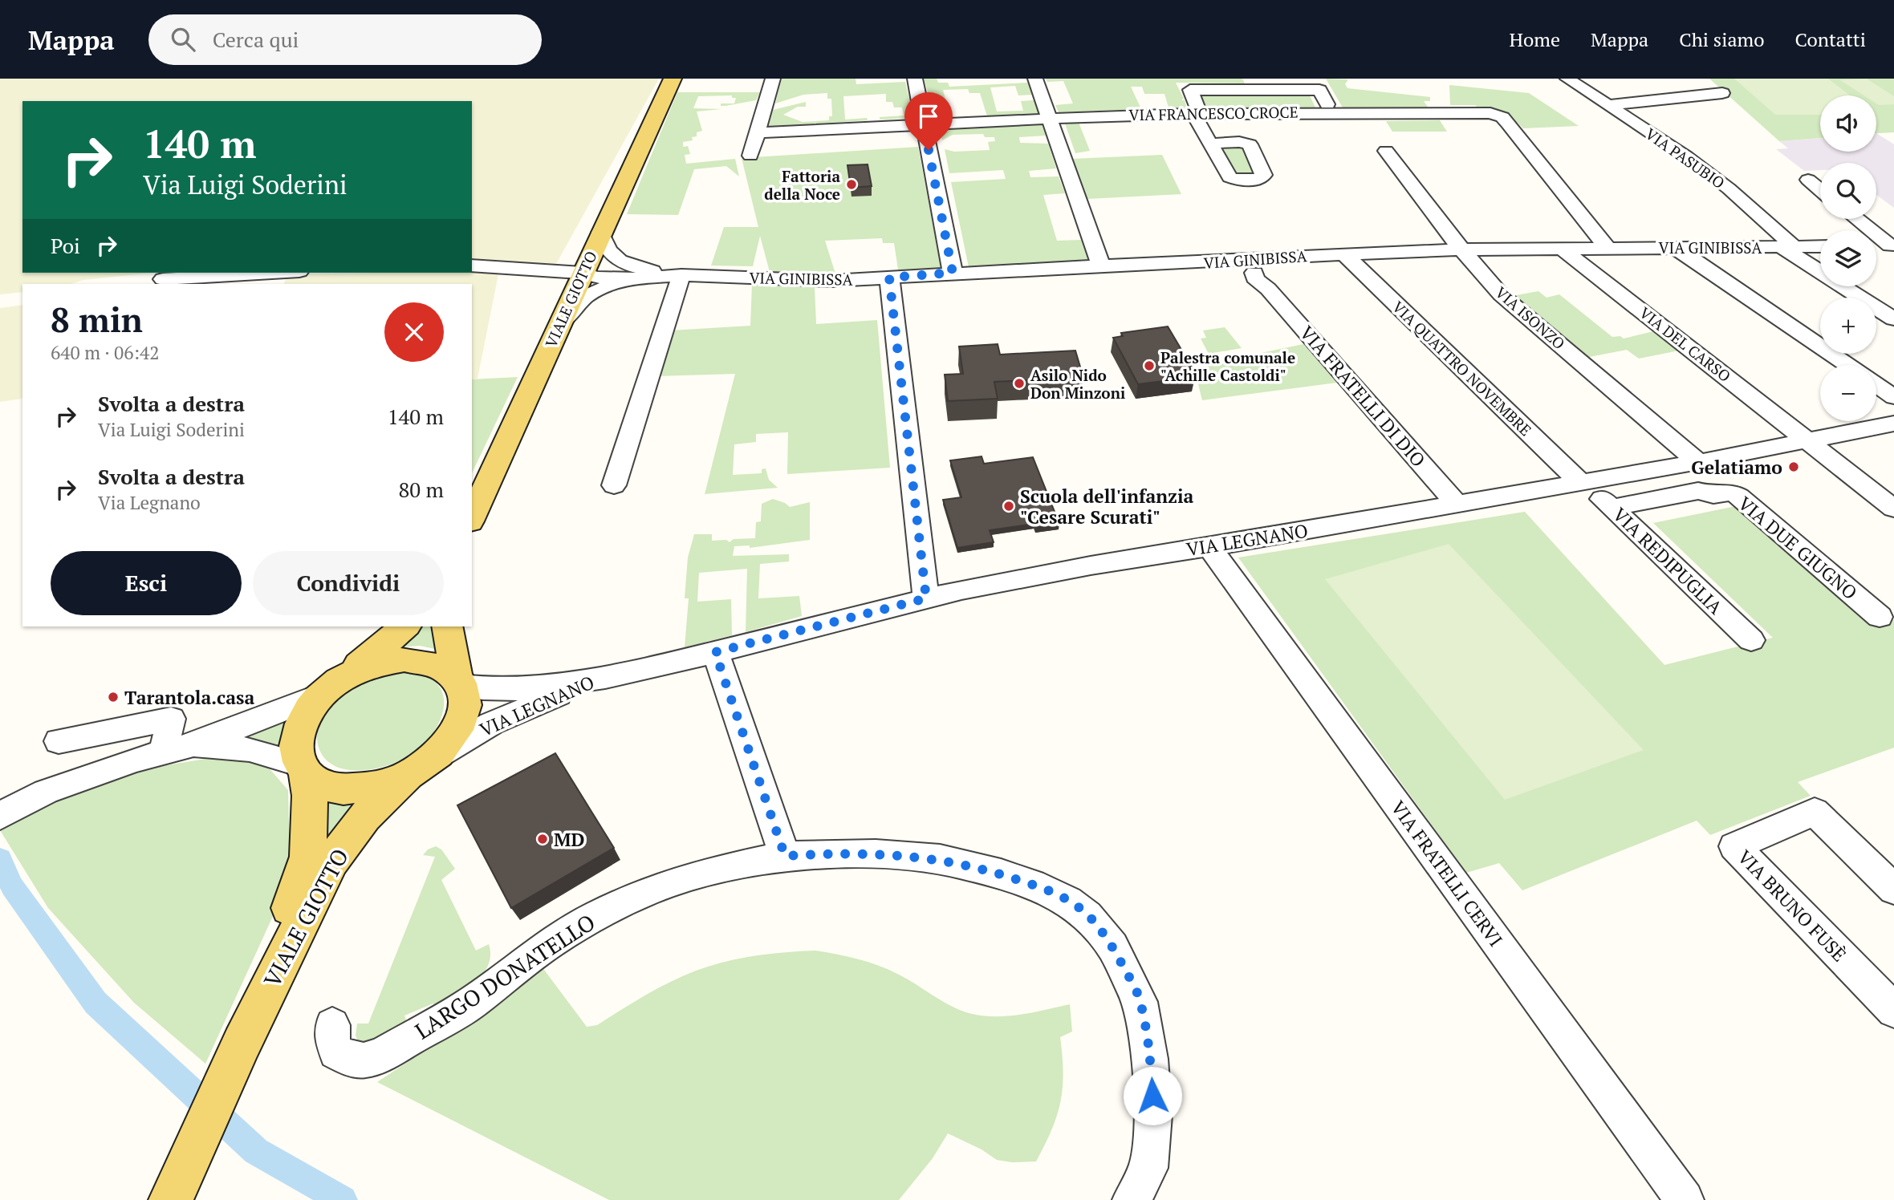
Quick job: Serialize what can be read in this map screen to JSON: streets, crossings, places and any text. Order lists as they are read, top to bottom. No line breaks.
{"streets":{"main road":["VIALE GIOTTO"],"street":["VIA FRANCESCO CROCE","VIA PASUBIO","VIA GINIBISSA","VIA ISONZO","VIA DEL CARSO","VIA QUATTRO NOVEMBRE","VIA FRATELLI DI DIO","VIA LEGNANO","VIA DUE GIUGNO","VIA REDIPUGLIA","VIA FRATELLI CERVI","VIA BRUNO FUSÈ","LARGO DONATELLO"]},"crossings":[["VIA FRANCESCO CROCE","VIA GINIBISSA"],["VIA PASUBIO","VIA GINIBISSA"],["VIA GINIBISSA","VIALE GIOTTO"],["VIA GINIBISSA","VIA ISONZO"],["VIA GINIBISSA","VIA DEL CARSO"],["VIA GINIBISSA","VIA QUATTRO NOVEMBRE"],["VIA GINIBISSA","VIA FRATELLI DI DIO"],["VIALE GIOTTO","VIA LEGNANO"],["VIA ISONZO","VIA LEGNANO"],["VIA DEL CARSO","VIA LEGNANO"],["VIA QUATTRO NOVEMBRE","VIA LEGNANO"],["VIA QUATTRO NOVEMBRE","VIA REDIPUGLIA"],["VIA FRATELLI DI DIO","VIA LEGNANO"],["VIA LEGNANO","VIA REDIPUGLIA"],["VIA LEGNANO","VIA FRATELLI CERVI"],["VIA DUE GIUGNO","VIA REDIPUGLIA"]],"places":["Fattoria della Noce","Palestra comunale \"Achille Castoldi\"","Asilo Nido Don Minzoni","Gelatiamo","Scuola dell'infanzia \"Cesare Scurati\"","Tarantola.casa","MD"],"page":{"header":"Mappa","search":"Cerca qui","nav":["Home","Mappa","Chi siamo","Contatti"],"map_buttons":["+","−"],"turn":["140 m","Via Luigi Soderini"],"then":"Poi","heading":["8 min","640 m · 06:42"],"list":[{"name":"Svolta a destra","note":"Via Luigi Soderini","value":"140 m"},{"name":"Svolta a destra","note":"Via Legnano","value":"80 m"}],"buttons":["Esci","Condividi"]}}
